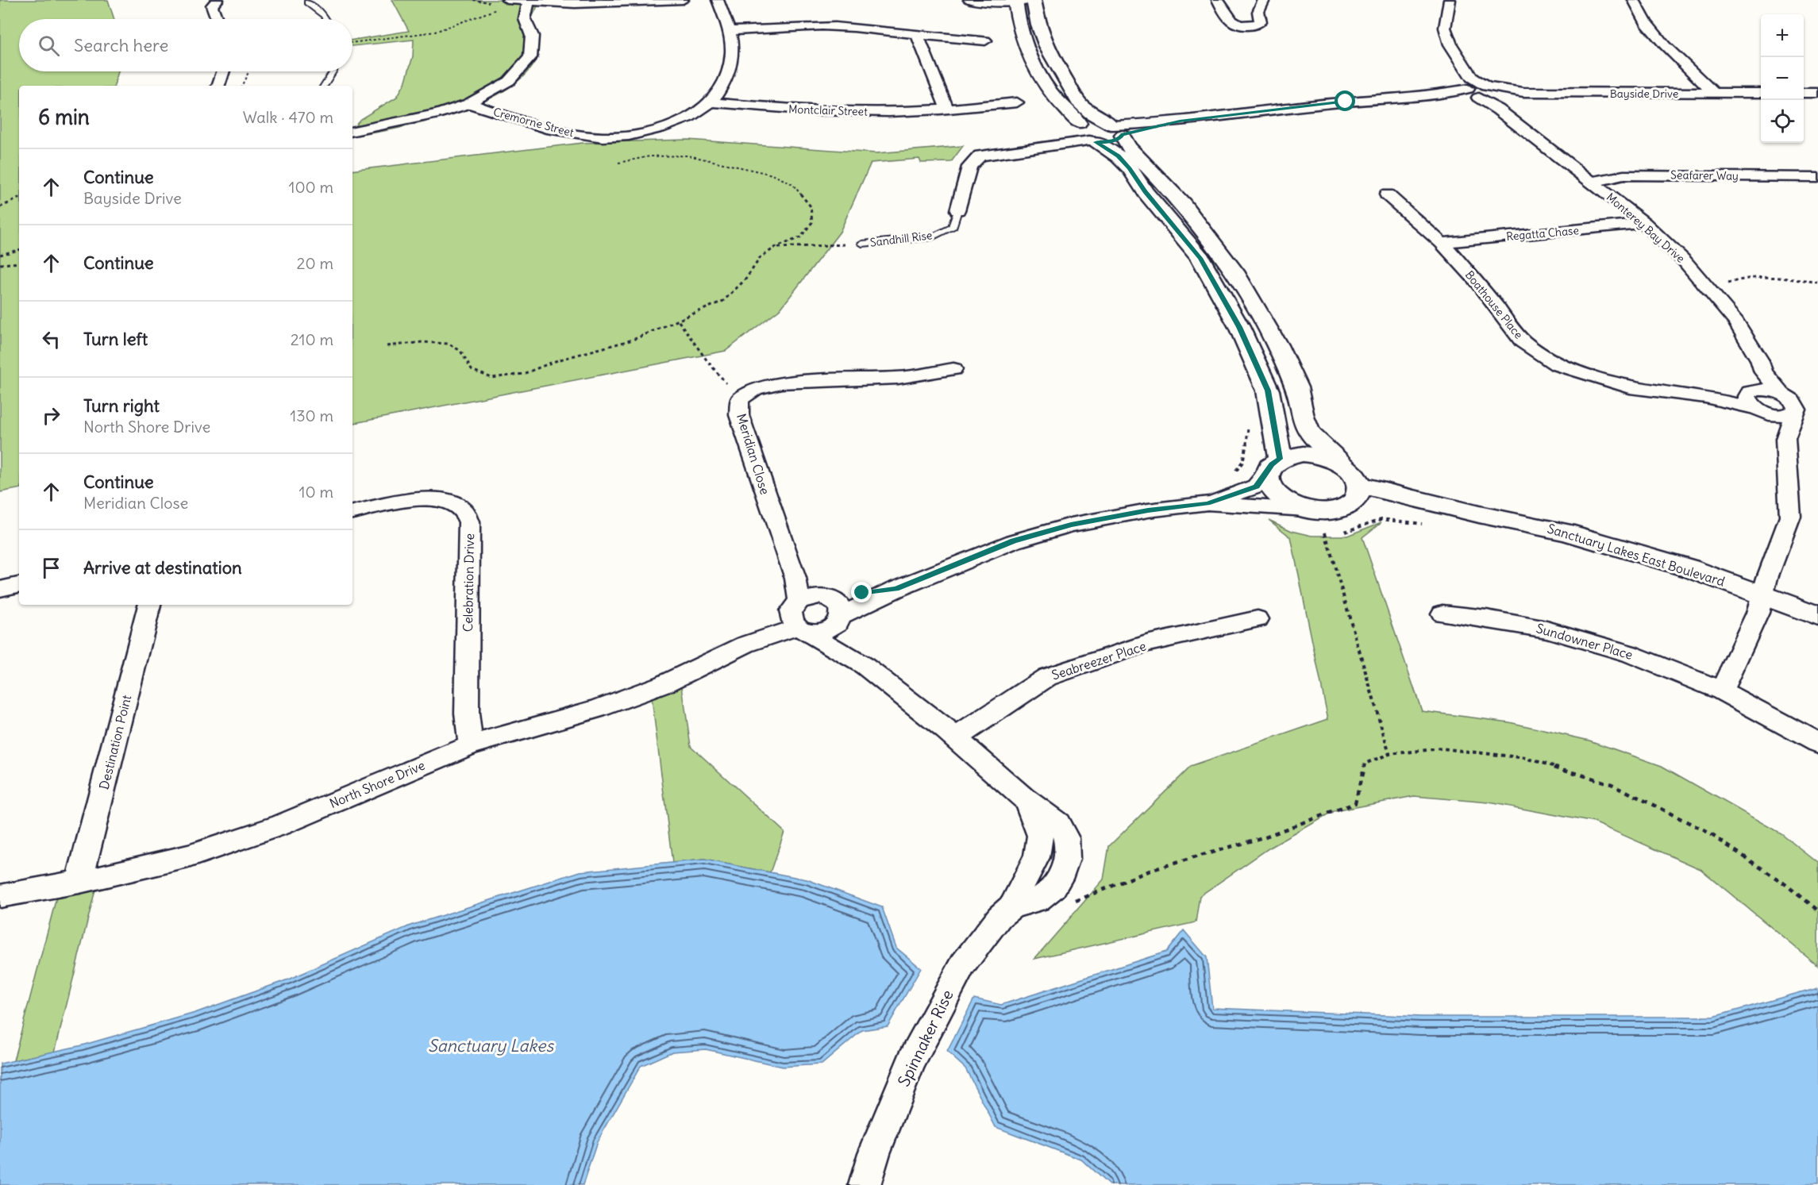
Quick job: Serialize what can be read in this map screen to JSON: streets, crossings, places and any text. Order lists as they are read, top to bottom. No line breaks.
{"streets":{"street":["Bayside Drive","Montclair Street","Cremorne Street","Seafarer Way","Monterey Bay Drive","Regatta Chase","Sandhill Rise","Boathouse Place","Meridian Close","Sanctuary Lakes East Boulevard","Celebration Drive","Sundowner Place","Seabreezer Place","Destination Point","North Shore Drive","Spinnaker Rise"]},"crossings":[["Bayside Drive","Monterey Bay Drive"],["Montclair Street","Cremorne Street"],["Seafarer Way","Monterey Bay Drive"],["Monterey Bay Drive","Regatta Chase"],["Regatta Chase","Boathouse Place"],["Meridian Close","North Shore Drive"],["Meridian Close","Spinnaker Rise"],["Celebration Drive","North Shore Drive"],["Seabreezer Place","Spinnaker Rise"],["Destination Point","North Shore Drive"],["North Shore Drive","Spinnaker Rise"]],"water":["Sanctuary Lakes"],"page":{"map_buttons":["+","−"],"search":"Search here","heading":["6 min","Walk · 470 m"],"list":[["Continue","Bayside Drive","100 m"],["Continue","20 m"],["Turn left","210 m"],["Turn right","North Shore Drive","130 m"],["Continue","Meridian Close","10 m"],"Arrive at destination"]}}
